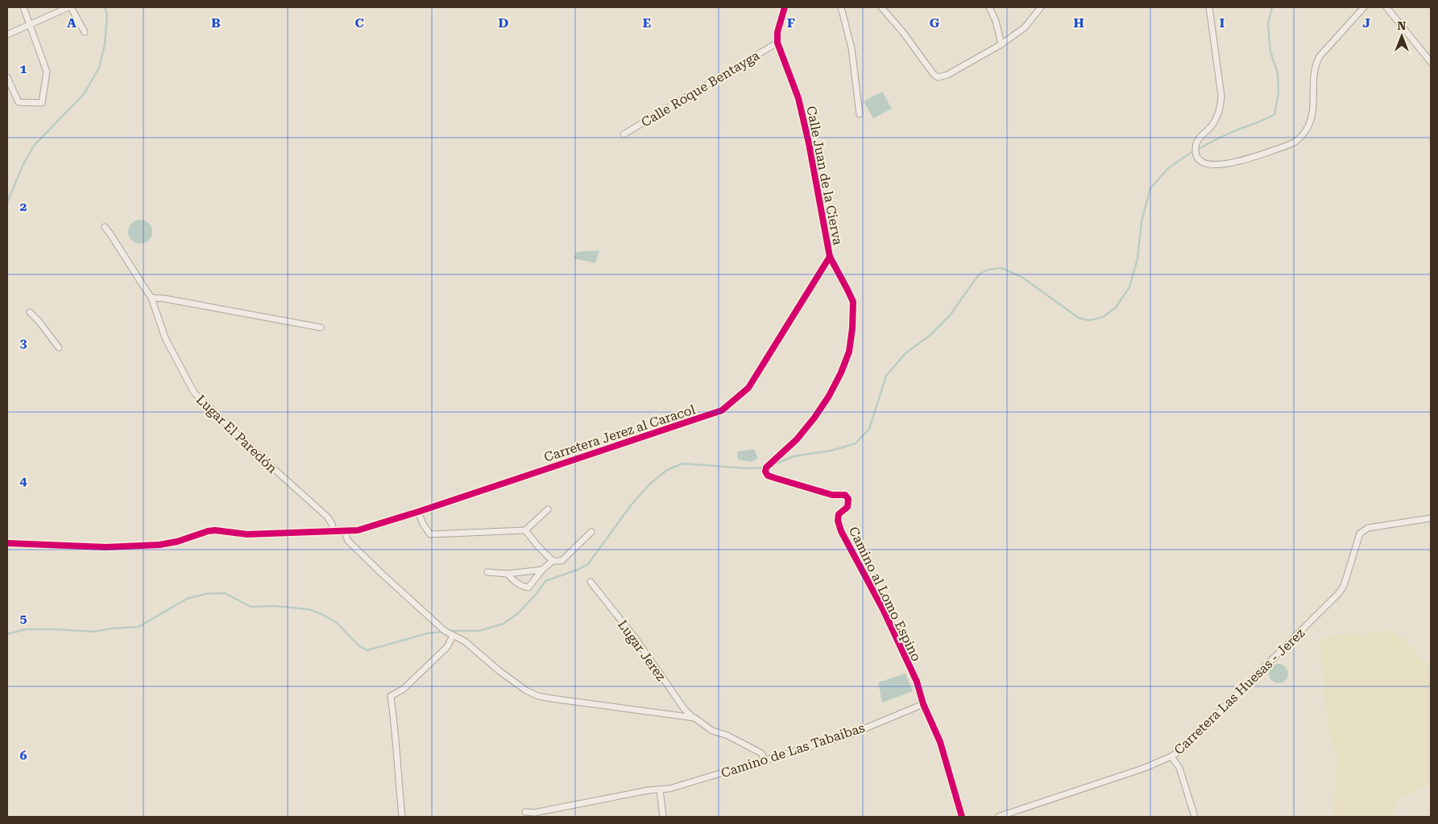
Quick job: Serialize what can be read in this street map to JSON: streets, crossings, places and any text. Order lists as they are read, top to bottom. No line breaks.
{"streets":{"street":["Calle Roque Bentayga","Calle Juan de la Cierva","Carretera Jerez al Caracol","Lugar El Paredón","Camino al Lomo Espino","Lugar Jerez","Carretera Las Huesas - Jerez","Camino de Las Tabaibas"]},"crossings":[["Calle Roque Bentayga","Calle Juan de la Cierva"],["Calle Juan de la Cierva","Carretera Jerez al Caracol"],["Calle Juan de la Cierva","Camino al Lomo Espino"],["Carretera Jerez al Caracol","Lugar El Paredón"],["Carretera Jerez al Caracol","Camino al Lomo Espino"],["Camino al Lomo Espino","Camino de Las Tabaibas"],["Lugar Jerez","Camino de Las Tabaibas"]],"north":"top","grid":{"columns":["A","B","C","D","E","F","G","H","I","J"],"rows":["1","2","3","4","5","6"]}}
